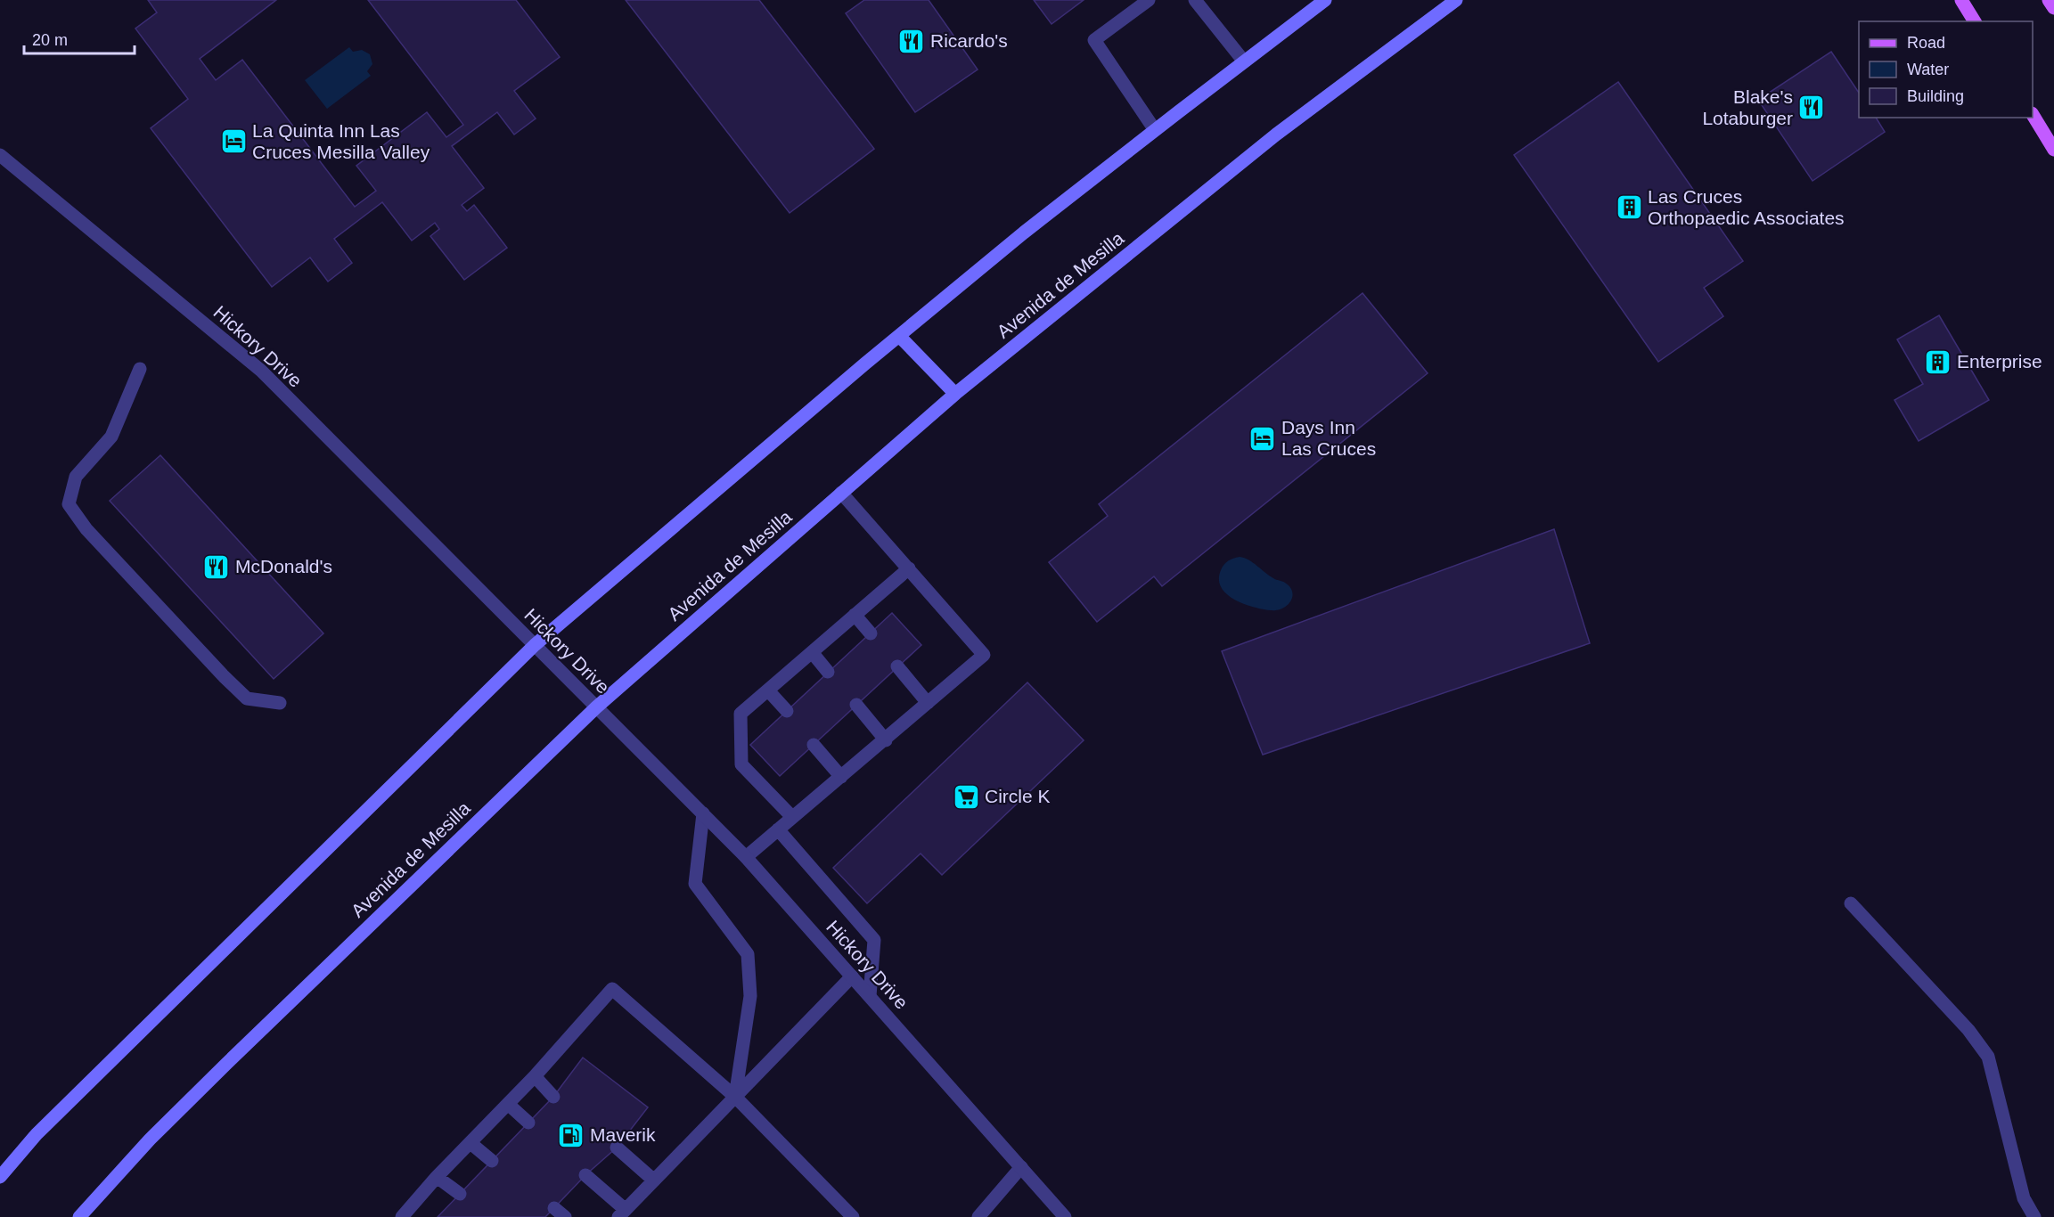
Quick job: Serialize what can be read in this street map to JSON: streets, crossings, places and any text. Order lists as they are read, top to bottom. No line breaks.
{"streets":{"main road":["Avenida de Mesilla"],"street":["Hickory Drive"]},"crossings":[["Avenida de Mesilla","Hickory Drive"]],"places":{"restaurant":["Ricardo's","Blake's Lotaburger","McDonald's"],"hotel":["La Quinta Inn Las Cruces Mesilla Valley","Days Inn Las Cruces"],"building":["Las Cruces Orthopaedic Associates","Enterprise"],"supermarket":["Circle K"],"fuel station":["Maverik"]},"legend":["Road","Water","Building"],"scale_bar":"20 m"}
